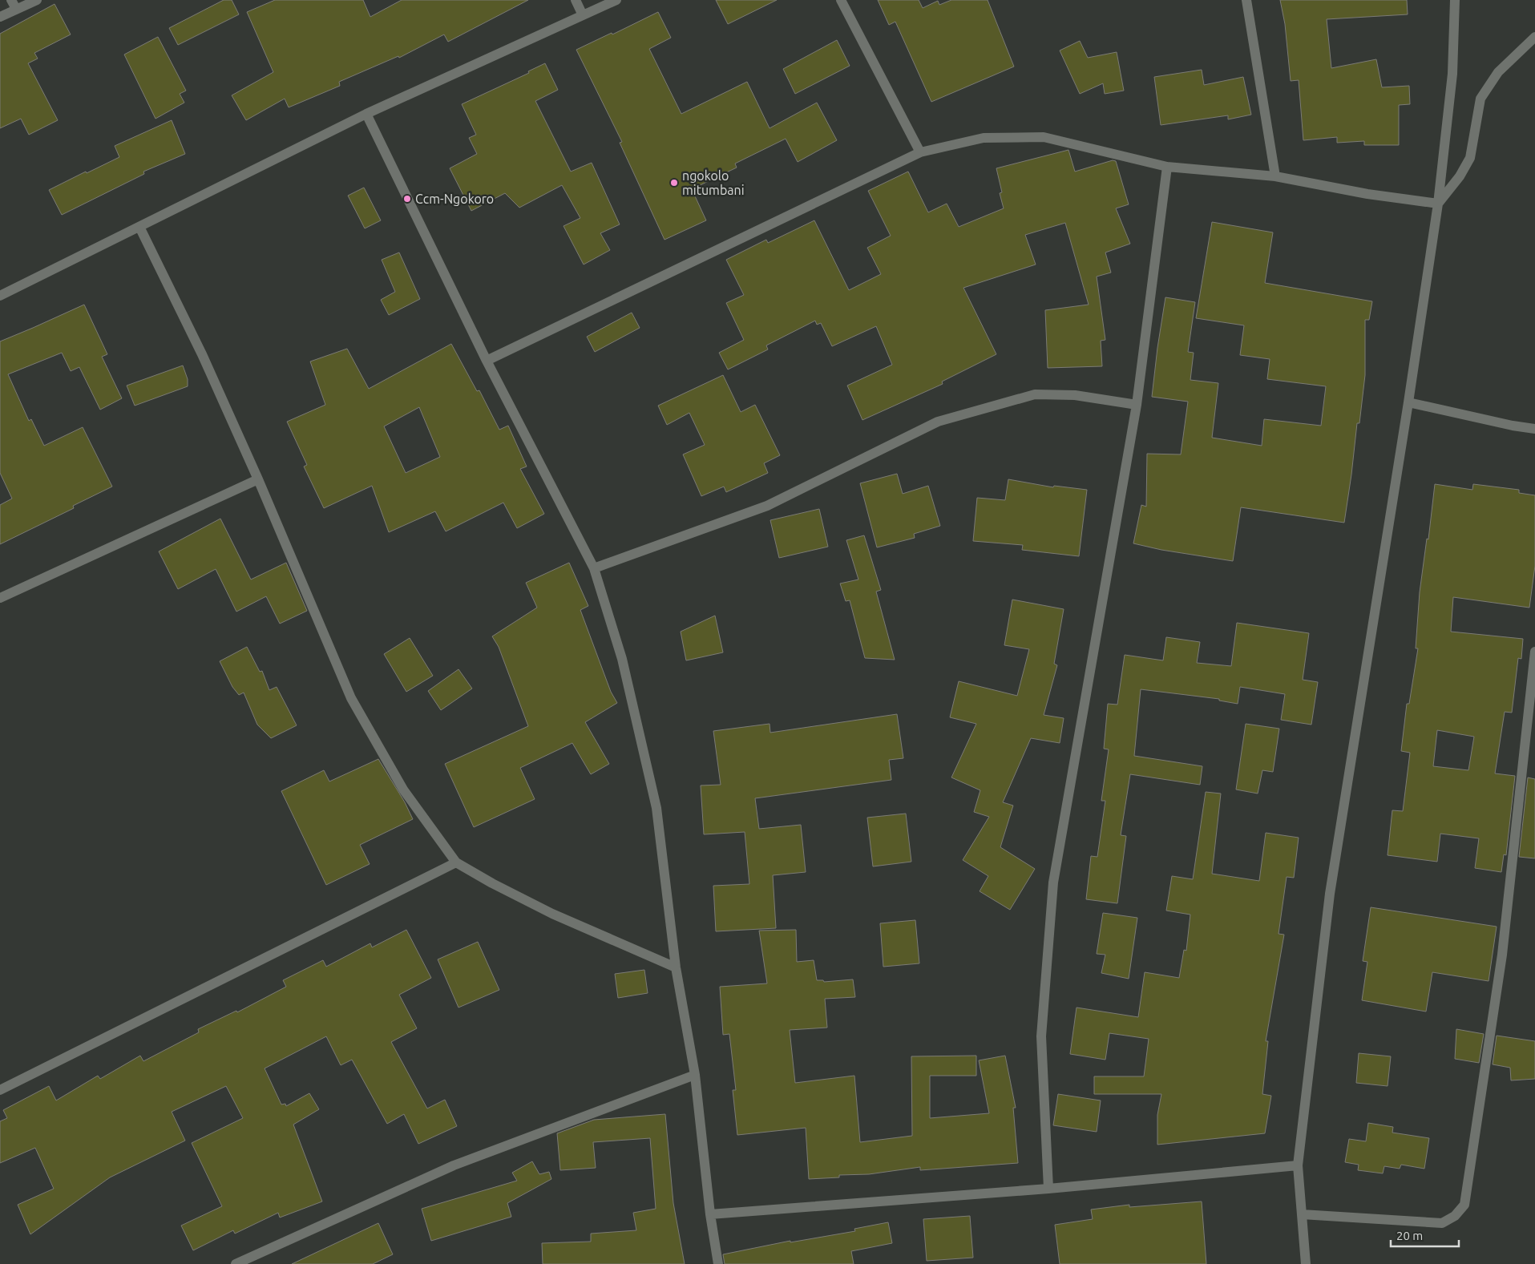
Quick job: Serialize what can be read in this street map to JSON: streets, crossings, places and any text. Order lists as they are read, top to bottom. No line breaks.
{"places":["ngokolo mitumbani","Ccm-Ngokoro"],"scale_bar":"20 m"}
